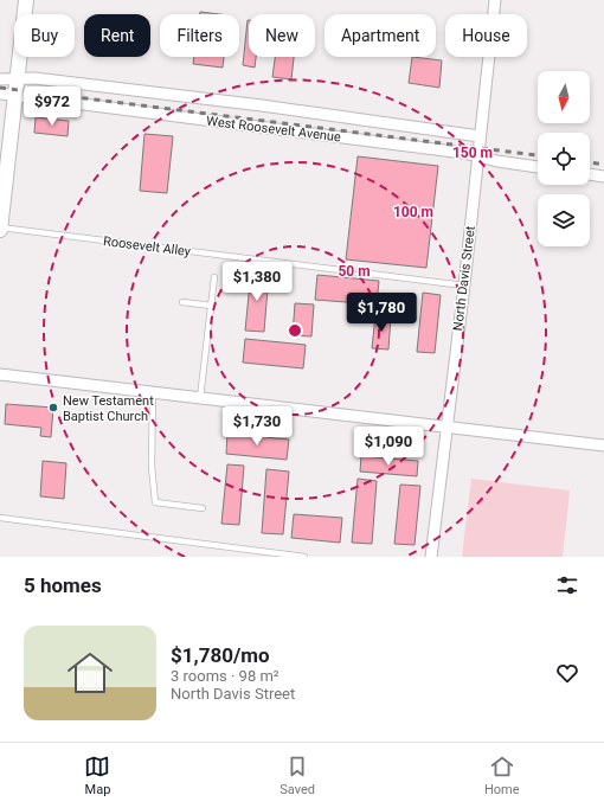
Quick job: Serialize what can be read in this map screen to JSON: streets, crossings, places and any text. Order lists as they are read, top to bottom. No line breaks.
{"streets":{"street":["West Roosevelt Avenue","North Davis Street"],"lane":["Roosevelt Alley"]},"crossings":[["West Roosevelt Avenue","North Davis Street"],["Roosevelt Alley","North Davis Street"]],"places":["New Testament Baptist Church"],"north":"bottom","page":{"chip":["Buy","Rent","Filters","New","Apartment","House"],"price":["$972","$1,380","$1,780","$1,730","$1,090"],"heading":"5 homes","list":[{"name":"$1,780/mo","note":"3 rooms · 98 m² · North Davis Street"}],"tabs":["Map","Saved","Home"]},"rings":["150 m","100 m","50 m"]}
